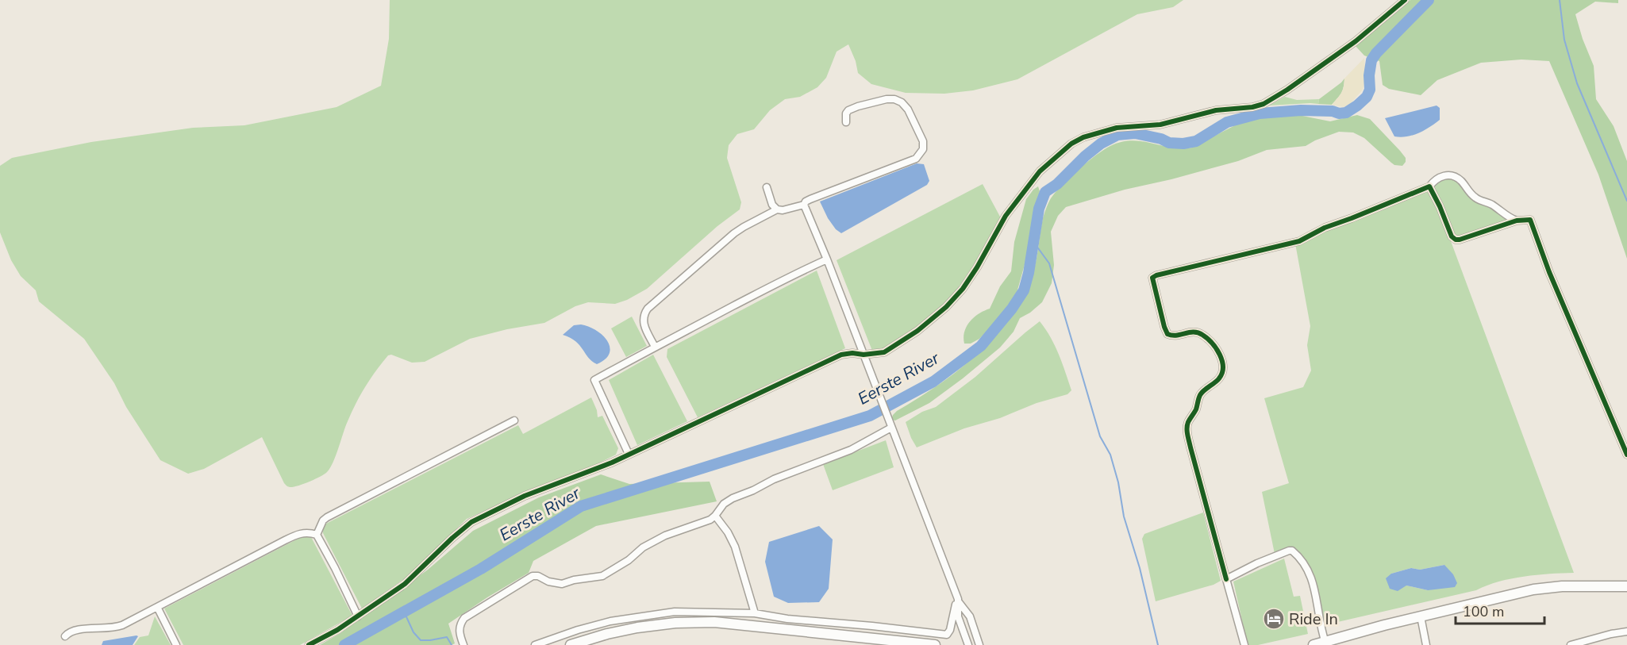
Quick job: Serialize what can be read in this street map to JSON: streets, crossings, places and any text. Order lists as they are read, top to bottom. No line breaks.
{"water":["Eerste River"],"places":{"hotel":["Ride In"]},"scale_bar":"100 m"}
